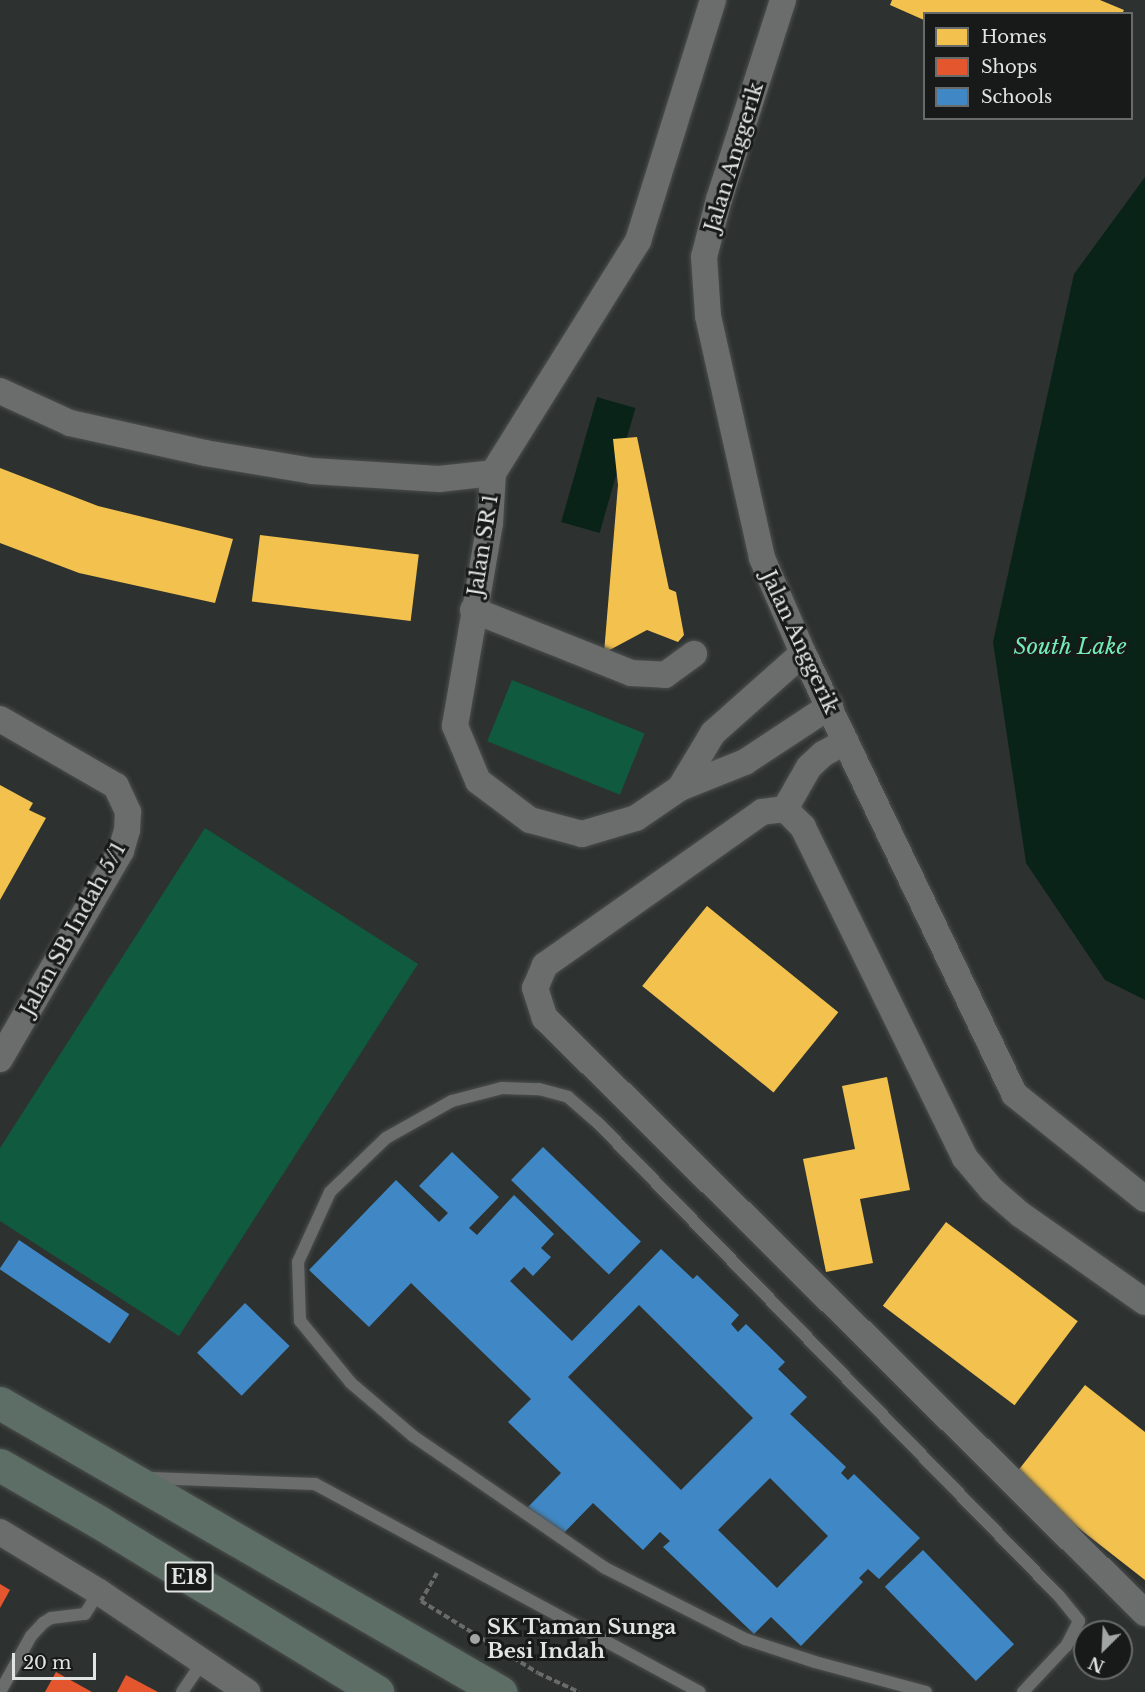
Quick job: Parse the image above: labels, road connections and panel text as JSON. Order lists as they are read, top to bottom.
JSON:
{
  "streets": {
    "highway": ["E18"],
    "street": ["Jalan Anggerik", "Jalan SR 1", "Jalan SB Indah 5/1"]
  },
  "water": ["South Lake"],
  "places": ["SK Taman Sunga Besi Indah"],
  "legend": ["Homes", "Shops", "Schools"],
  "scale_bar": "20 m",
  "north": "bottom left"
}
